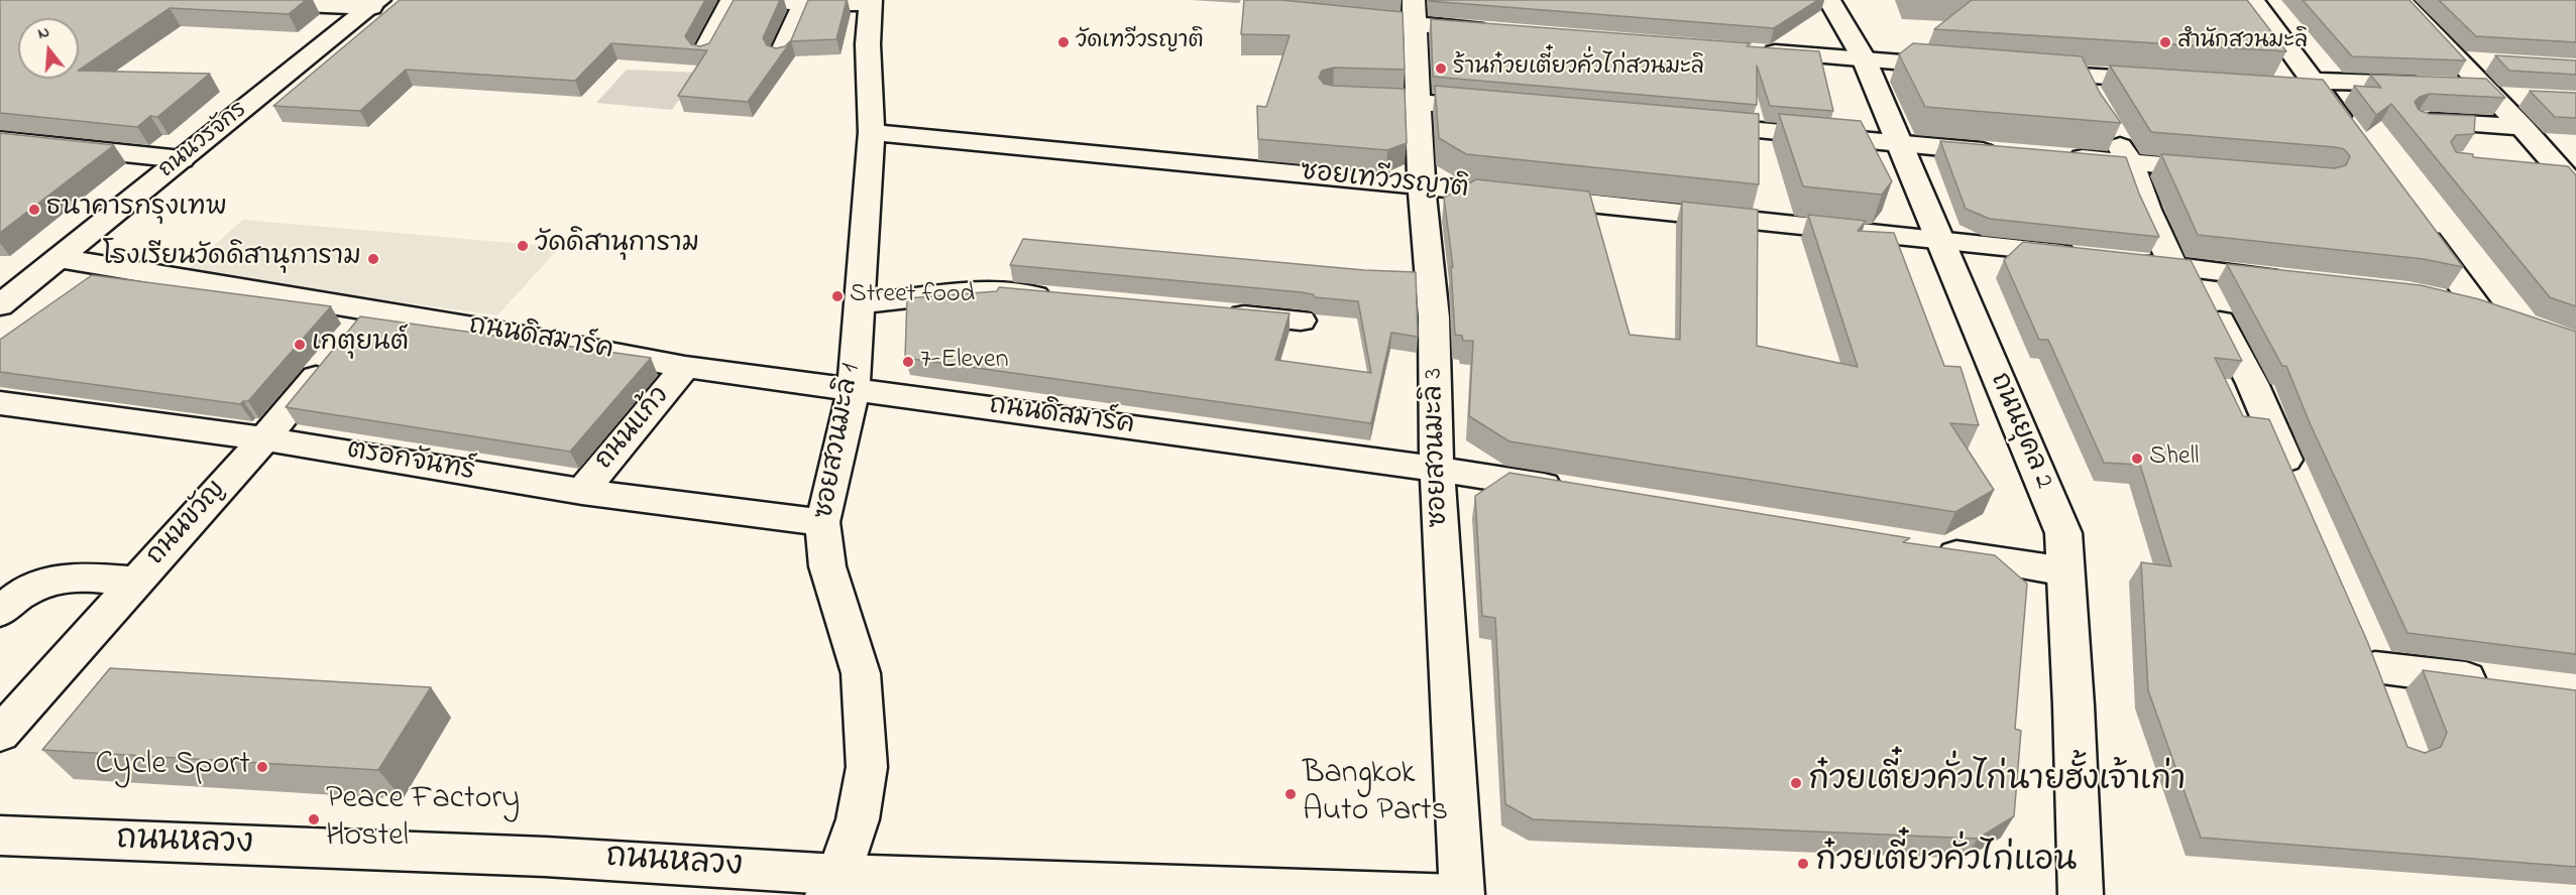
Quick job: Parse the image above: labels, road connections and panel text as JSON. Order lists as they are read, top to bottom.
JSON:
{
  "streets": {
    "street": [
      "ถนนวรจักร",
      "ซอยเทวีวรญาติ",
      "ถนนดิสมาร์ค",
      "ถนนแก้ว",
      "ถนนยุคล 2",
      "ซอยสวนมะลิ 1",
      "ซอยสวนมะลิ 3",
      "ตรอกจันทร์",
      "ถนนขวัญ",
      "ถนนหลวง"
    ]
  },
  "crossings": [
    ["ถนนวรจักร", "ถนนดิสมาร์ค"],
    ["ซอยเทวีวรญาติ", "ถนนยุคล 2"],
    ["ซอยเทวีวรญาติ", "ซอยสวนมะลิ 1"],
    ["ซอยเทวีวรญาติ", "ซอยสวนมะลิ 3"],
    ["ถนนดิสมาร์ค", "ถนนแก้ว"],
    ["ถนนดิสมาร์ค", "ซอยสวนมะลิ 1"],
    ["ถนนดิสมาร์ค", "ซอยสวนมะลิ 3"],
    ["ถนนดิสมาร์ค", "ถนนขวัญ"],
    ["ถนนแก้ว", "ตรอกจันทร์"],
    ["ซอยสวนมะลิ 1", "ตรอกจันทร์"],
    ["ซอยสวนมะลิ 1", "ถนนหลวง"],
    ["ซอยสวนมะลิ 3", "ถนนหลวง"],
    ["ตรอกจันทร์", "ถนนขวัญ"]
  ],
  "places": [
    "วัดเทวีวรญาติ",
    "สำนักสวนมะลิ",
    "ร้านก๋วยเตี๋ยวคั่วไก่สวนมะลิ",
    "ธนาคารกรุงเทพ",
    "วัดดิสานุการาม",
    "โรงเรียนวัดดิสานุการาม",
    "Street food",
    "เกตุยนต์",
    "7-Eleven",
    "Shell",
    "Cycle Sport",
    "ก๋วยเตี๋ยวคั่วไก่นายฮั้งเจ้าเก่า",
    "Bangkok Auto Parts",
    "Peace Factory Hostel",
    "ก๋วยเตี๋ยวคั่วไก่แอน"
  ],
  "north": "top"
}
